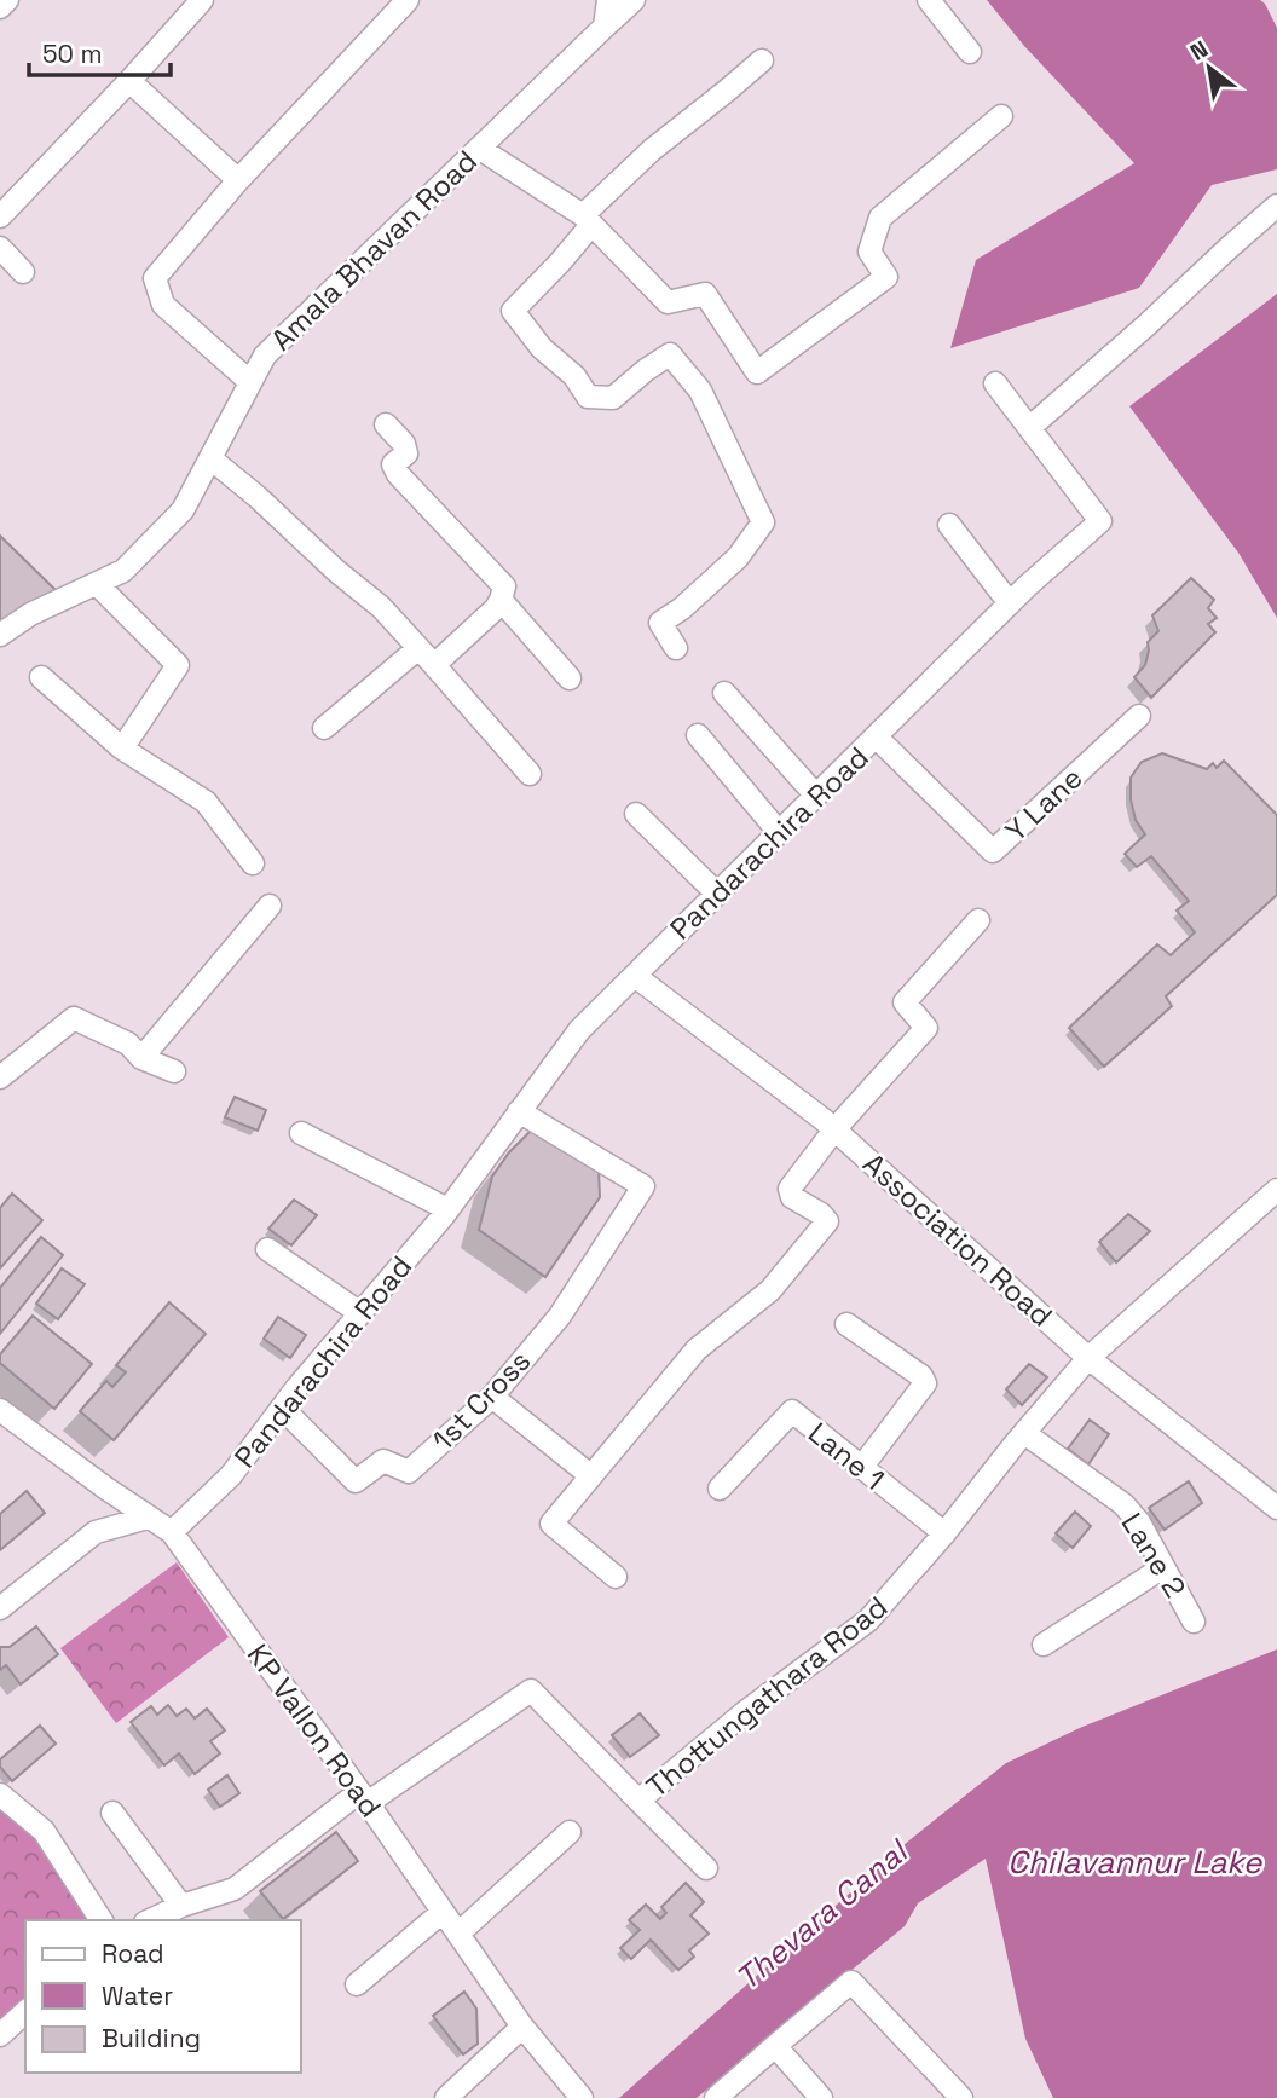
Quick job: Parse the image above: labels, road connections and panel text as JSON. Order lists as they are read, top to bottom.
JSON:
{
  "streets": {
    "street": [
      "Amala Bhavan Road",
      "Y Lane",
      "Pandarachira Road",
      "Association Road",
      "1st Cross",
      "Lane 1",
      "Lane 2",
      "Thottungathara Road",
      "KP Vallon Road"
    ]
  },
  "crossings": [
    ["Y Lane", "Pandarachira Road"],
    ["Pandarachira Road", "Association Road"],
    ["Pandarachira Road", "1st Cross"],
    ["Pandarachira Road", "KP Vallon Road"],
    ["Association Road", "Thottungathara Road"],
    ["Lane 1", "Thottungathara Road"],
    ["Lane 2", "Thottungathara Road"],
    ["Thottungathara Road", "KP Vallon Road"]
  ],
  "water": ["Chilavannur Lake", "Thevara Canal"],
  "legend": ["Road", "Water", "Building"],
  "scale_bar": "50 m",
  "north": "top left"
}
